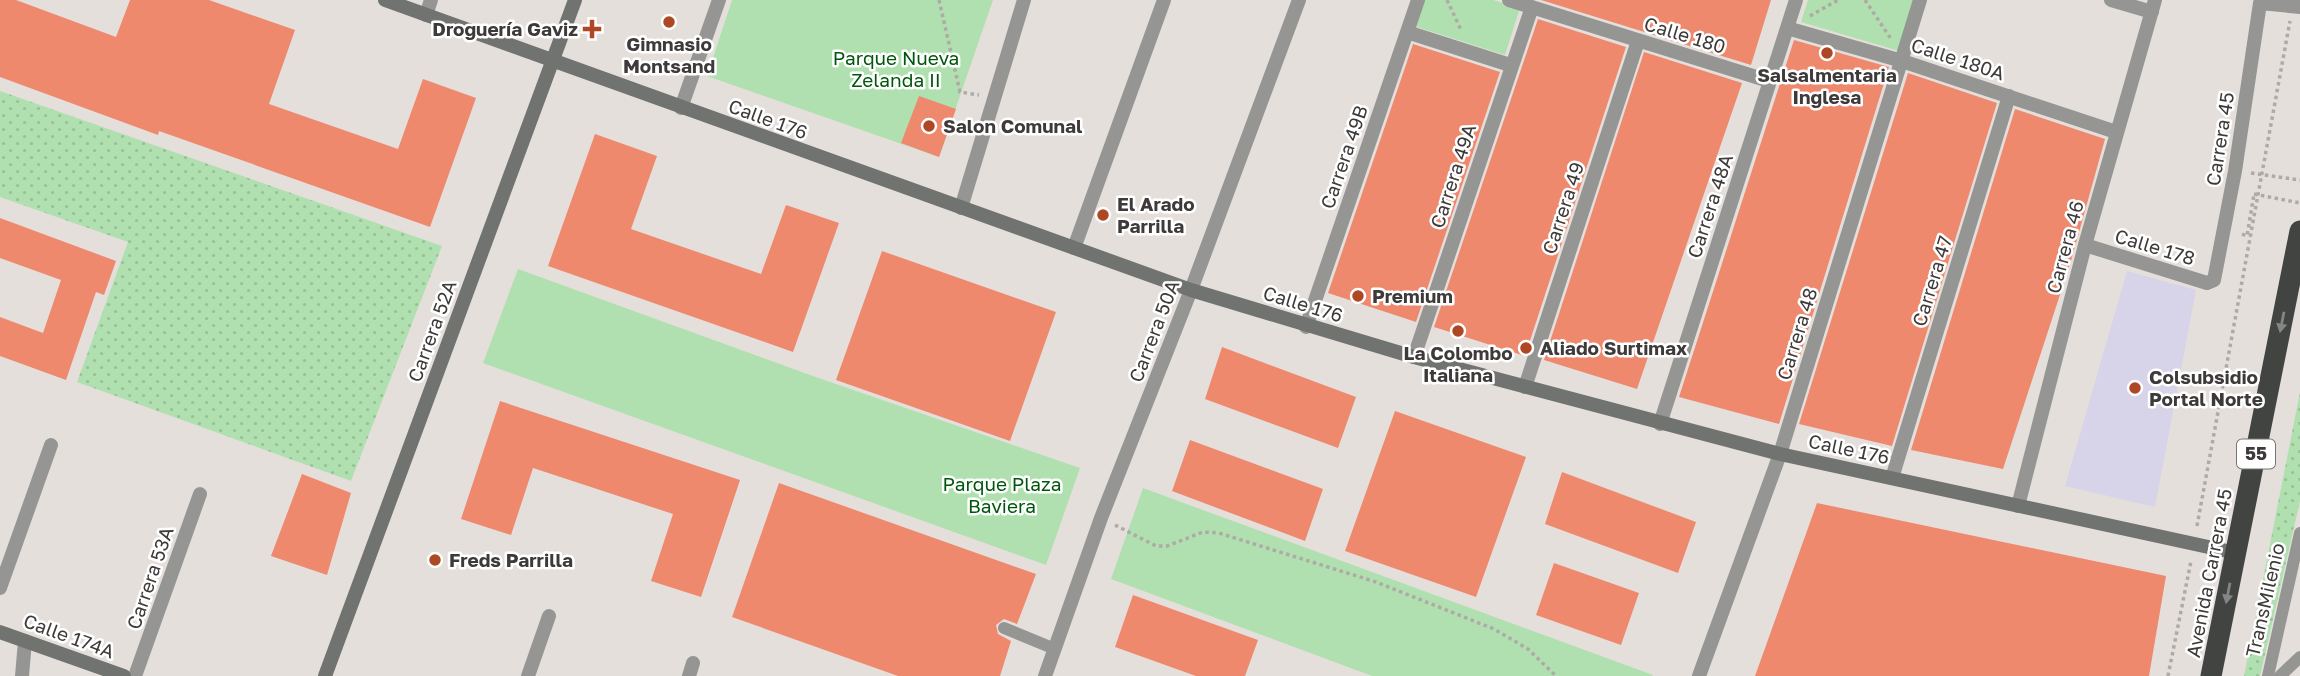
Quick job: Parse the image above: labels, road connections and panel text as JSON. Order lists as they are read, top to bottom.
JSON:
{
  "streets": {
    "highway": ["55", "Avenida Carrera 45"],
    "street": [
      "Calle 180",
      "Calle 180A",
      "Calle 176",
      "Carrera 45",
      "Carrera 49B",
      "Carrera 49A",
      "Carrera 48A",
      "Carrera 49",
      "Carrera 46",
      "Calle 178",
      "Carrera 47",
      "Carrera 52A",
      "Carrera 50A",
      "Carrera 48",
      "Carrera 53A",
      "Calle 174A"
    ],
    "lane": ["TransMilenio"]
  },
  "crossings": [
    ["Calle 180", "Carrera 49A"],
    ["Calle 180", "Carrera 48A"],
    ["Calle 180", "Carrera 49"],
    ["Calle 180A", "Carrera 48A"],
    ["Calle 180A", "Carrera 46"],
    ["Calle 180A", "Carrera 47"],
    ["Calle 180A", "Carrera 48"],
    ["Calle 176", "Carrera 49B"],
    ["Calle 176", "Carrera 49A"],
    ["Calle 176", "Carrera 48A"],
    ["Calle 176", "Carrera 49"],
    ["Calle 176", "Carrera 46"],
    ["Calle 176", "Carrera 47"],
    ["Calle 176", "Carrera 52A"],
    ["Calle 176", "Carrera 50A"],
    ["Calle 176", "Carrera 48"],
    ["Calle 176", "Avenida Carrera 45"],
    ["Carrera 45", "Calle 178"],
    ["Carrera 46", "Calle 178"]
  ],
  "one_way": ["Avenida Carrera 45"],
  "parks": ["Parque Nueva Zelanda II", "Parque Plaza Baviera"],
  "places": {
    "other": [
      "Gimnasio Montsand",
      "Salsalmentaria Inglesa",
      "Salon Comunal",
      "El Arado Parrilla",
      "Premium",
      "La Colombo Italiana",
      "Aliado Surtimax",
      "Colsubsidio Portal Norte",
      "Freds Parrilla"
    ],
    "health": ["Droguería Gaviz"]
  }
}
